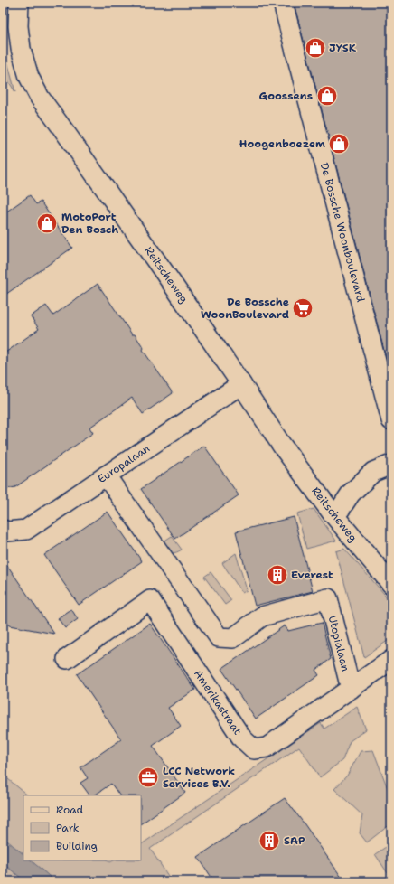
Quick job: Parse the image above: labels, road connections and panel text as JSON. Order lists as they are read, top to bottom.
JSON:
{
  "streets": {
    "street": [
      "De Bossche Woonboulevard",
      "Reitscheweg",
      "Europalaan",
      "Utopialaan",
      "Amerikastraat"
    ]
  },
  "crossings": [
    ["Reitscheweg", "Europalaan"],
    ["Europalaan", "Utopialaan"],
    ["Utopialaan", "Amerikastraat"]
  ],
  "places": {
    "shop": [
      "JYSK",
      "Goossens",
      "Hoogenboezem",
      "MotoPort Den Bosch"
    ],
    "supermarket": ["De Bossche WoonBoulevard"],
    "building": ["Everest", "SAP"],
    "office": ["LCC Network Services B.V."]
  },
  "legend": ["Road", "Park", "Building"]
}
